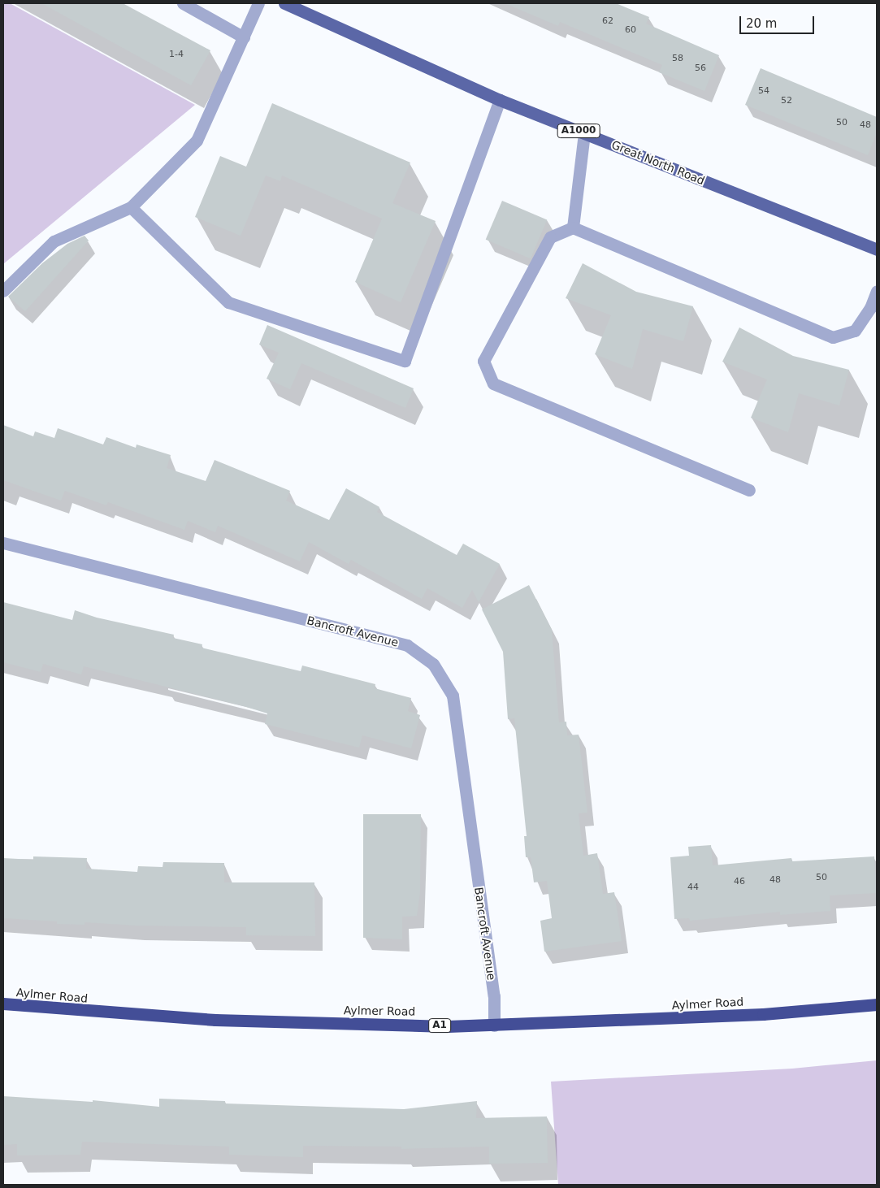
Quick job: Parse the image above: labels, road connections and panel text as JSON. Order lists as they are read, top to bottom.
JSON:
{
  "streets": {
    "highway": ["Aylmer Road", "A1"],
    "main road": ["A1000", "Great North Road"],
    "street": ["Bancroft Avenue"]
  },
  "crossings": [
    ["Bancroft Avenue", "Aylmer Road"]
  ],
  "house_numbers": [
    "62",
    "60",
    "1-4",
    "58",
    "56",
    "54",
    "52",
    "50",
    "48",
    "50",
    "48",
    "46",
    "44"
  ],
  "scale_bar": "20 m"
}
